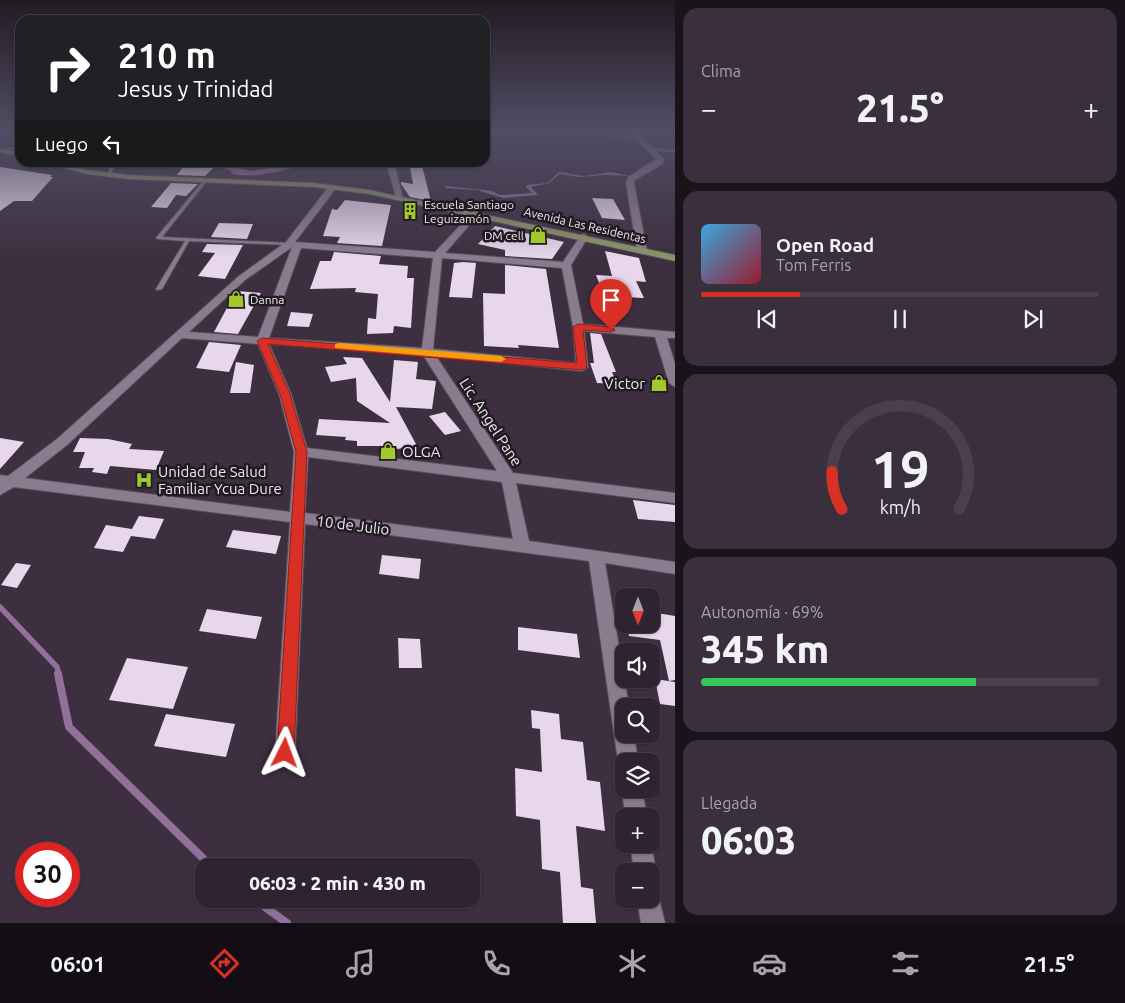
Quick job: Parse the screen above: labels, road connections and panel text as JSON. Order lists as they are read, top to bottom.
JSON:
{
  "streets": {
    "main road": ["Avenida Las Residentas"],
    "street": ["Lic. Angel Pane", "10 de Julio"]
  },
  "crossings": [
    ["Lic. Angel Pane", "10 de Julio"]
  ],
  "places": {
    "building": ["Escuela Santiago Leguizamón"],
    "shop": [
      "DM cell",
      "Danna",
      "Victor",
      "OLGA"
    ],
    "hospital": ["Unidad de Salud Familiar Ycua Dure"]
  },
  "north": "bottom",
  "page": {
    "tile": [
      "Clima",
      ["Autonomía · 69%", "345 km"],
      ["Llegada", "06:03"]
    ],
    "turn": ["210 m", "Jesus y Trinidad"],
    "heat": ["−", "21.5°", "+"],
    "then": "Luego",
    "song": ["Open Road", "Tom Ferris"],
    "map_buttons": ["+", "−"],
    "limit": "30",
    "trip": "06:03 · 2 min · 430 m",
    "tabs": ["06:01", "21.5°"],
    "gauge": ["19", "km/h"]
  }
}
